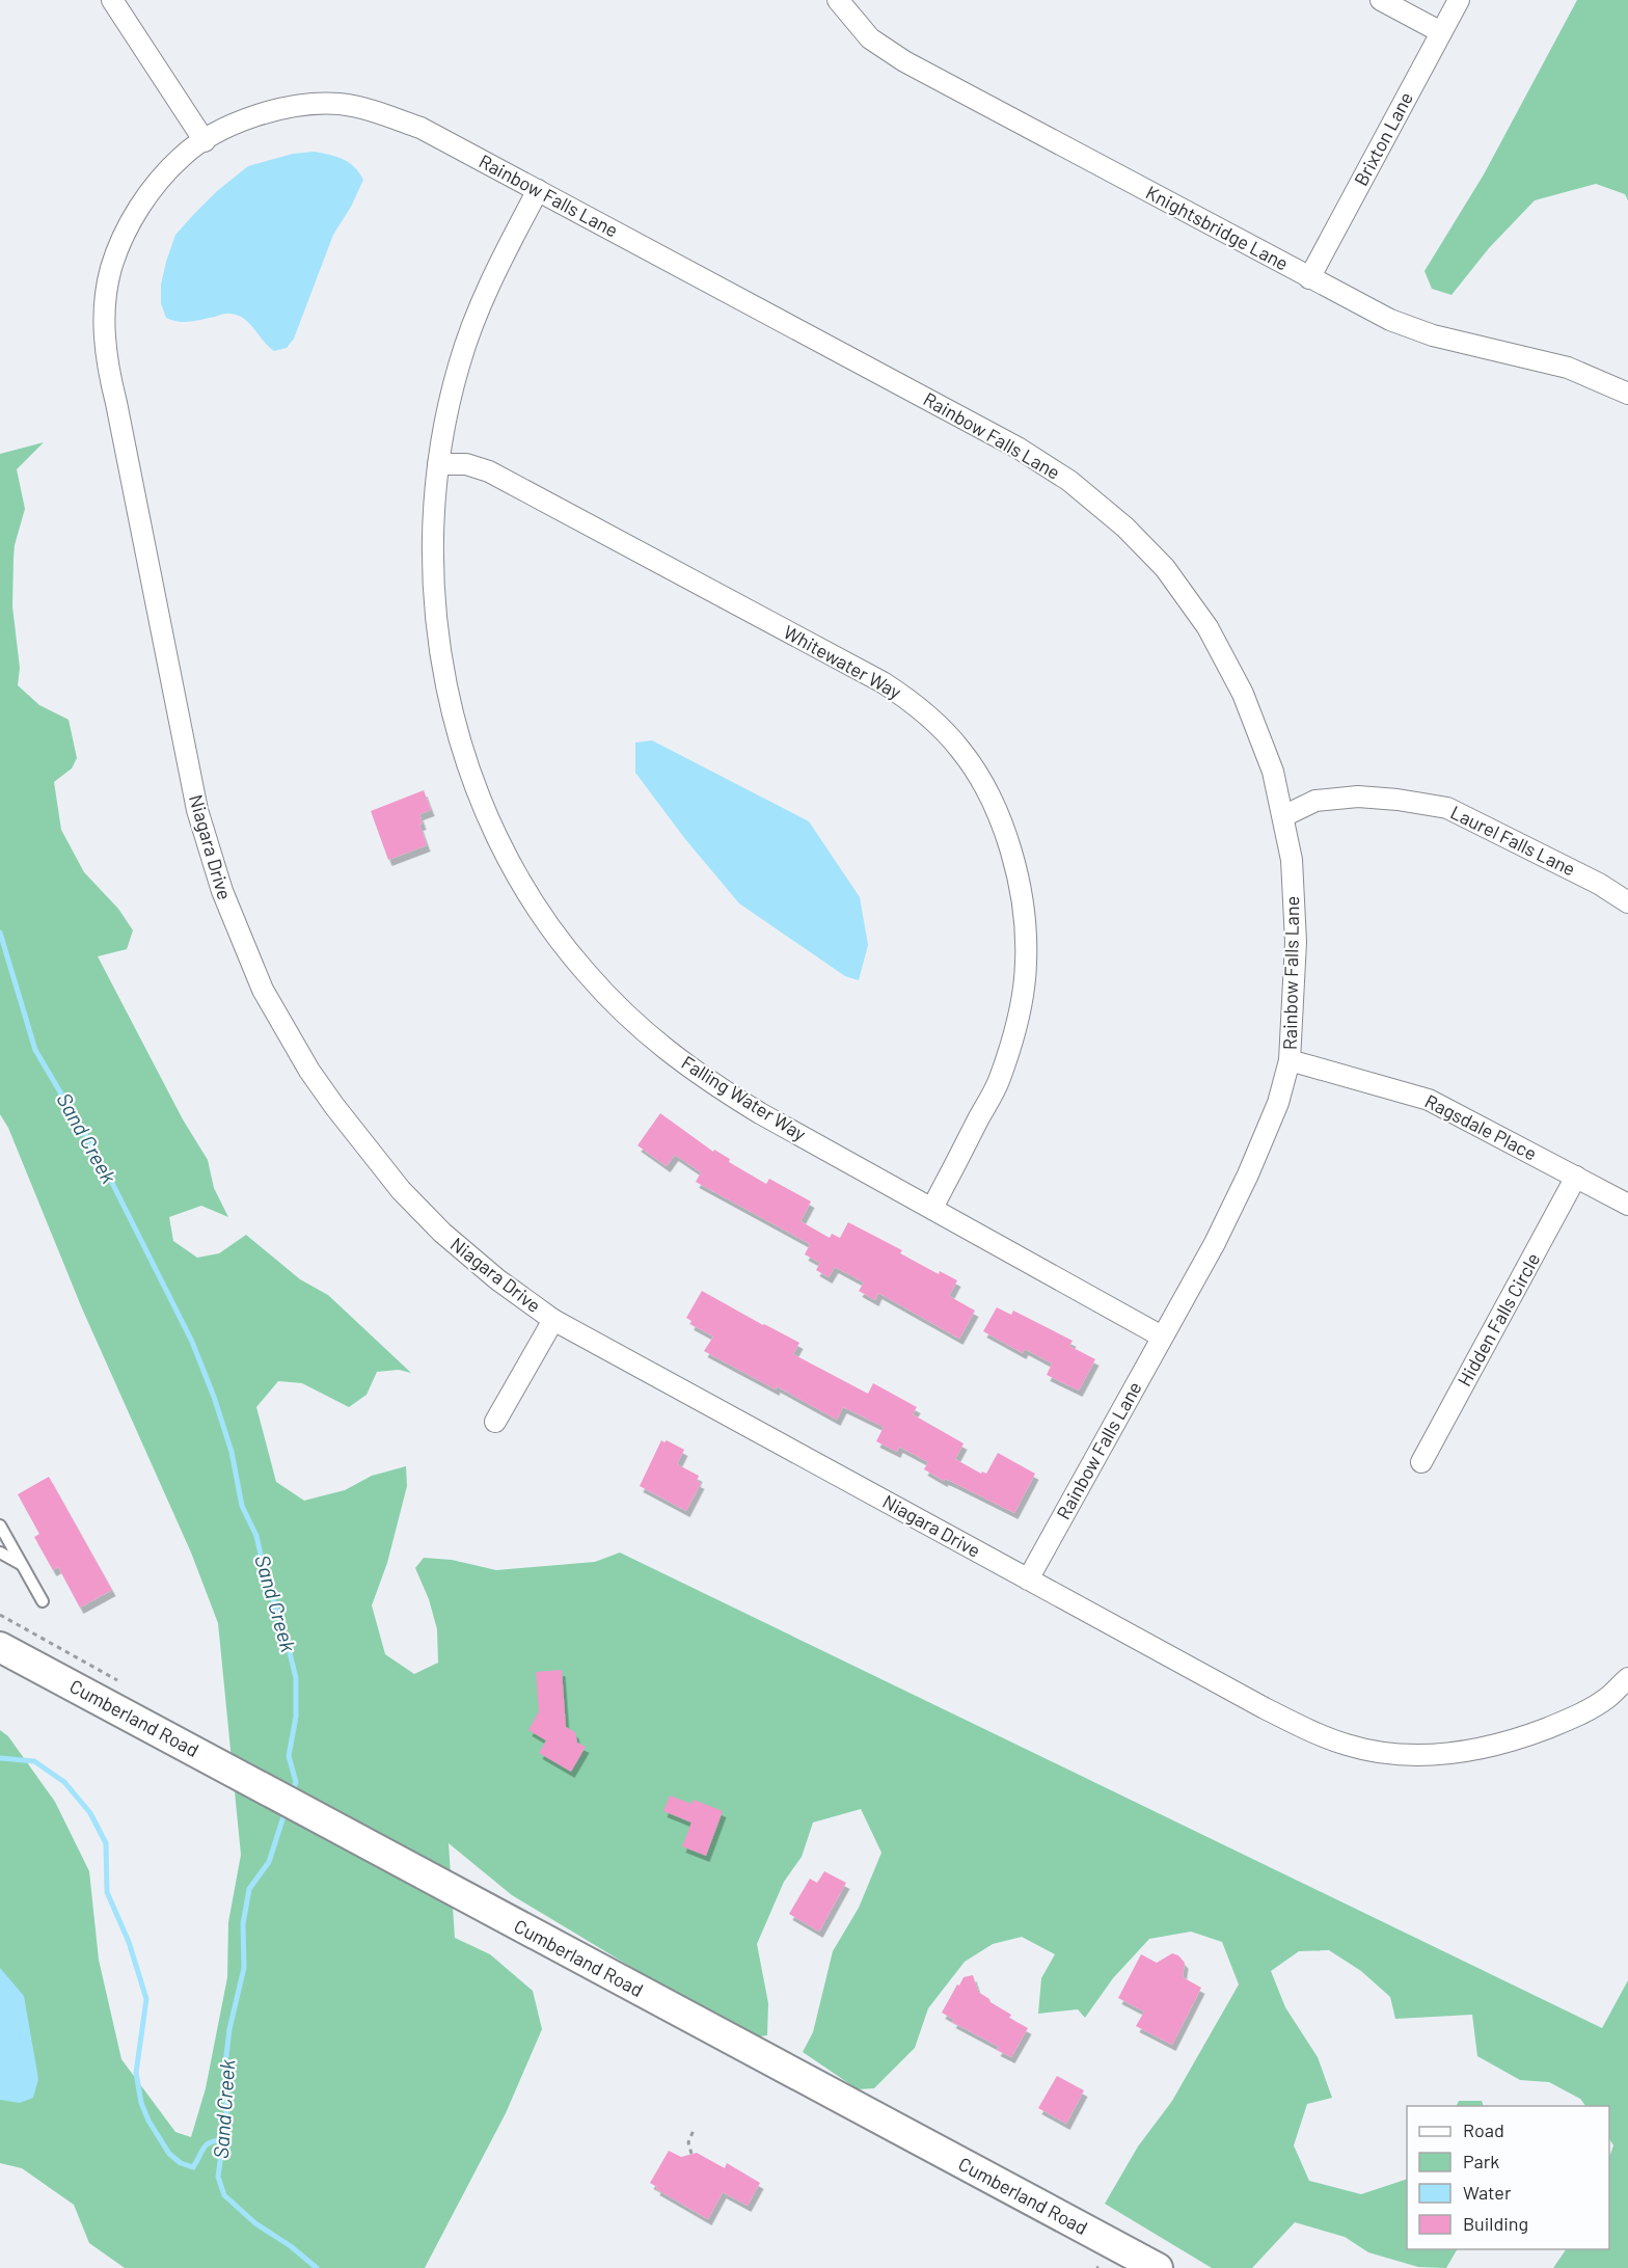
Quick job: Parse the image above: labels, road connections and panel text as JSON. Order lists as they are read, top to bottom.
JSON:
{
  "streets": {
    "main road": ["Cumberland Road"],
    "street": [
      "Brixton Lane",
      "Rainbow Falls Lane",
      "Knightsbridge Lane",
      "Whitewater Way",
      "Laurel Falls Lane",
      "Niagara Drive",
      "Falling Water Way",
      "Ragsdale Place",
      "Hidden Falls Circle"
    ]
  },
  "crossings": [
    ["Brixton Lane", "Knightsbridge Lane"],
    ["Rainbow Falls Lane", "Laurel Falls Lane"],
    ["Rainbow Falls Lane", "Niagara Drive"],
    ["Rainbow Falls Lane", "Falling Water Way"],
    ["Rainbow Falls Lane", "Ragsdale Place"],
    ["Whitewater Way", "Falling Water Way"],
    ["Ragsdale Place", "Hidden Falls Circle"]
  ],
  "water": ["Sand Creek"],
  "legend": [
    "Road",
    "Park",
    "Water",
    "Building"
  ]
}
